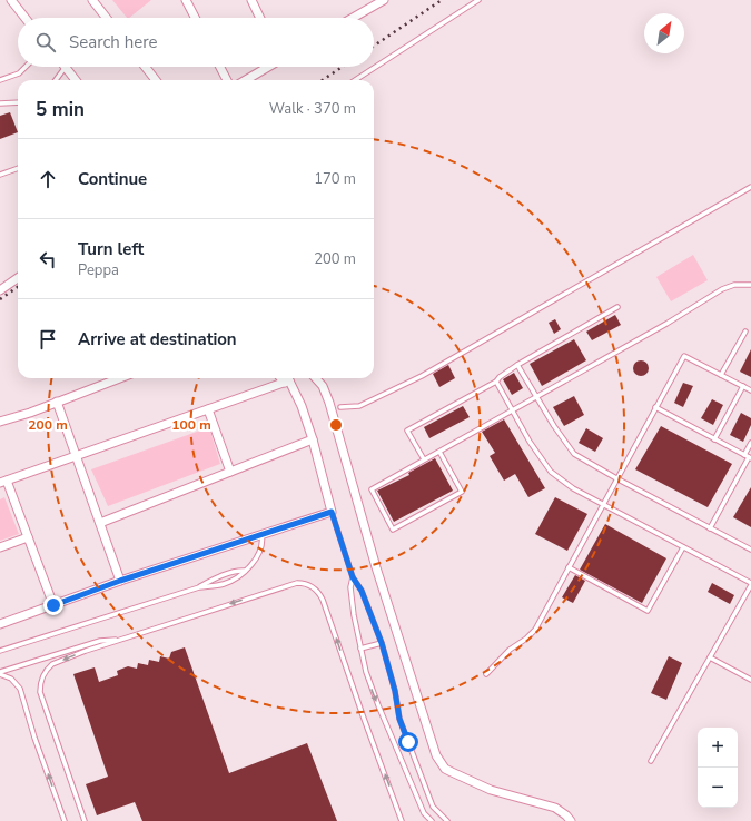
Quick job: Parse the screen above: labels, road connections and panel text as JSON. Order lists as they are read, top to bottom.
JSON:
{
  "north": "top right",
  "page": {
    "search": "Search here",
    "heading": ["5 min", "Walk · 370 m"],
    "list": [
      ["Continue", "170 m"],
      ["Turn left", "Peppa", "200 m"],
      "Arrive at destination"
    ],
    "map_buttons": ["+", "−"]
  },
  "rings": ["100 m", "200 m"]
}
